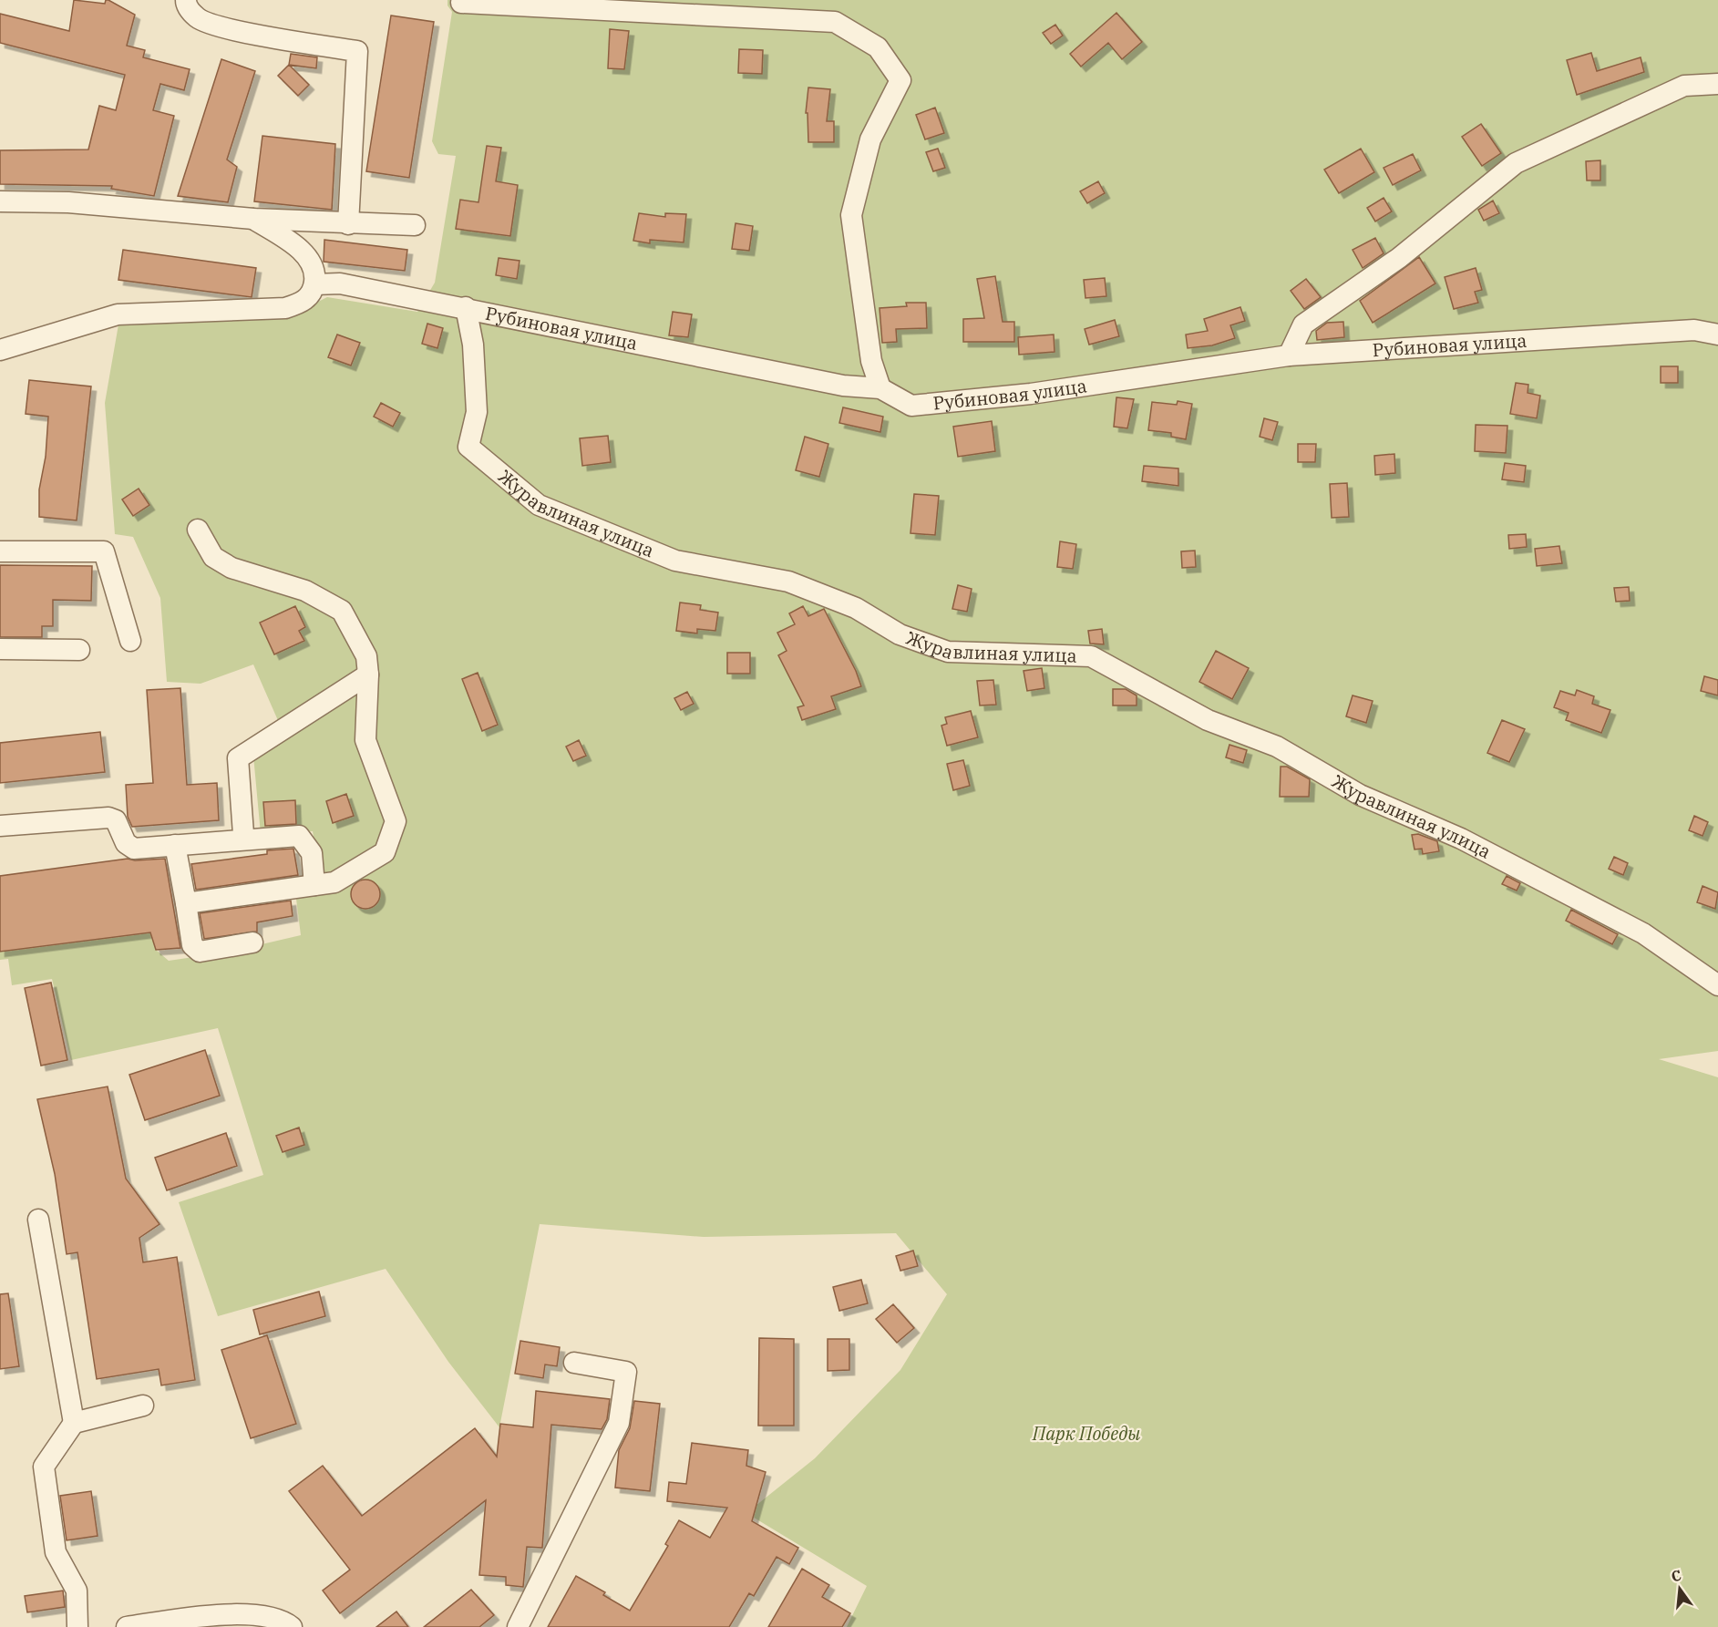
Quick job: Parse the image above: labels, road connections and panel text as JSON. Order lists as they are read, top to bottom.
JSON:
{
  "streets": {
    "street": ["Рубиновая улица", "Журавлиная улица"]
  },
  "crossings": [
    ["Рубиновая улица", "Журавлиная улица"]
  ],
  "parks": ["Парк Победы"],
  "north": "top"
}
